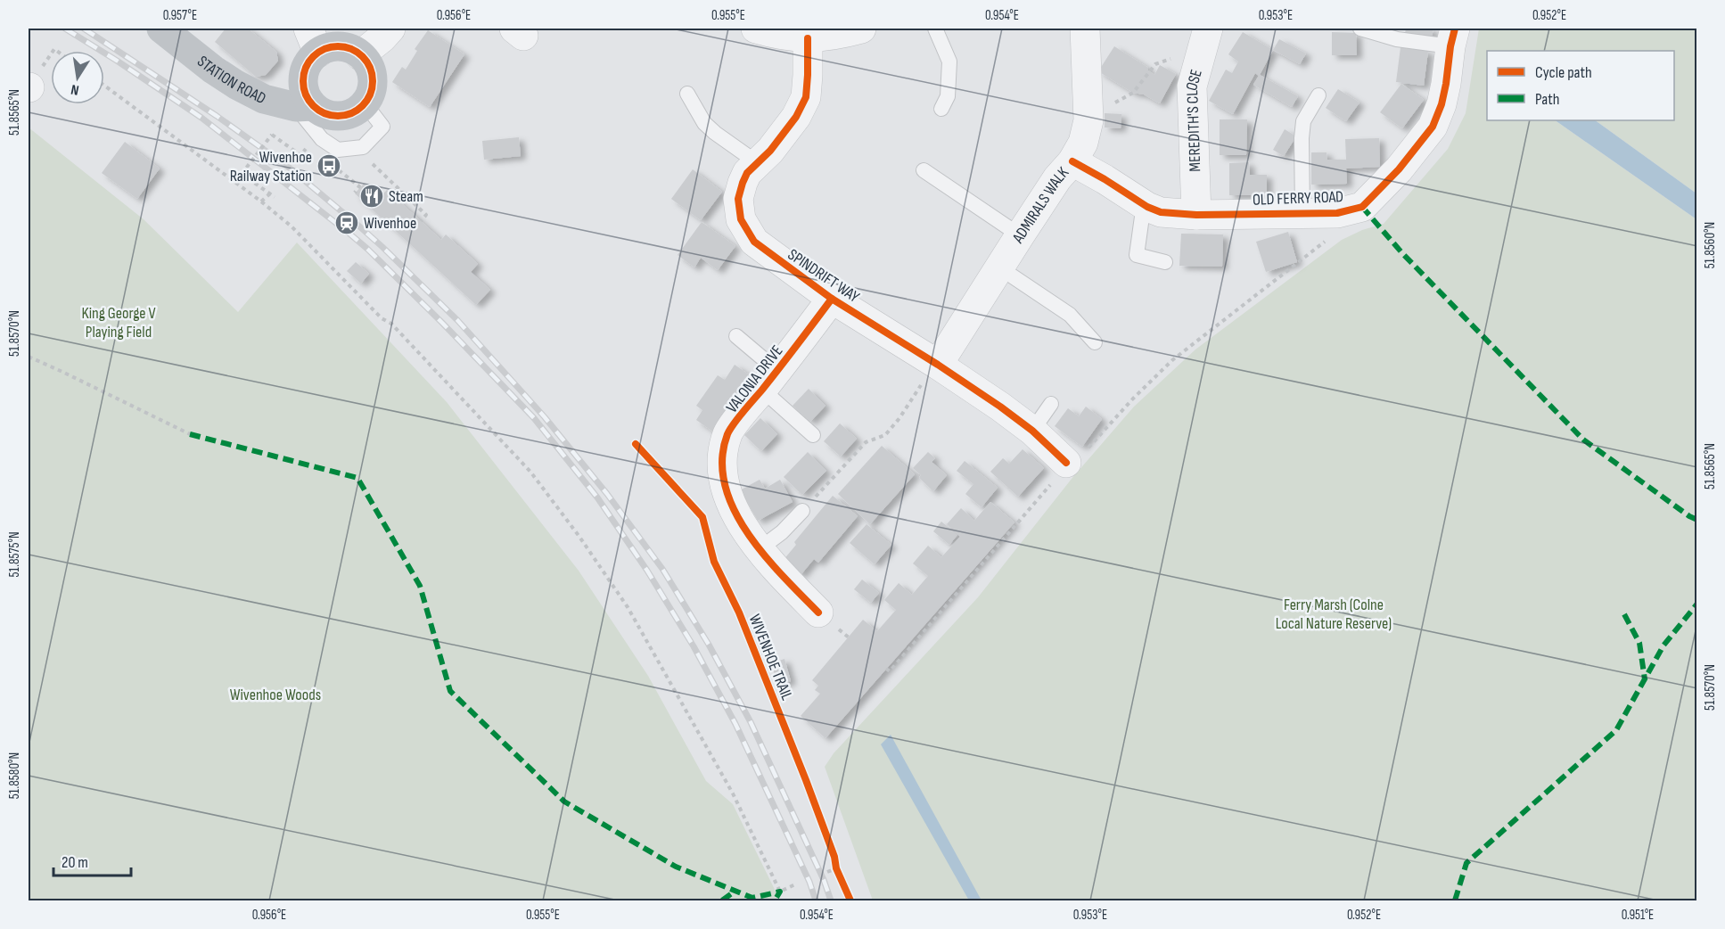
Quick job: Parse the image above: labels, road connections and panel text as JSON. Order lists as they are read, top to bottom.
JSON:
{
  "streets": {
    "main road": ["STATION ROAD"],
    "street": [
      "MEREDITH'S CLOSE",
      "OLD FERRY ROAD",
      "ADMIRALS WALK",
      "SPINDRIFT WAY",
      "VALONIA DRIVE"
    ],
    "cycle path": ["WIVENHOE TRAIL"]
  },
  "crossings": [
    ["MEREDITH'S CLOSE", "OLD FERRY ROAD"],
    ["OLD FERRY ROAD", "ADMIRALS WALK"],
    ["ADMIRALS WALK", "SPINDRIFT WAY"],
    ["SPINDRIFT WAY", "VALONIA DRIVE"]
  ],
  "parks": ["King George V Playing Field", "Ferry Marsh (Colne Local Nature Reserve)", "Wivenhoe Woods"],
  "places": {
    "bus stop": ["Wivenhoe Railway Station"],
    "restaurant": ["Steam"],
    "station": ["Wivenhoe"]
  },
  "legend": ["Cycle path", "Path"],
  "scale_bar": "20 m",
  "north": "bottom",
  "coordinates": [
    "0.957°E",
    "0.956°E",
    "0.955°E",
    "0.954°E",
    "0.953°E",
    "0.952°E",
    "51.8565°N",
    "51.8560°N",
    "51.8570°N",
    "51.8575°N",
    "51.8580°N",
    "0.951°E"
  ]
}
